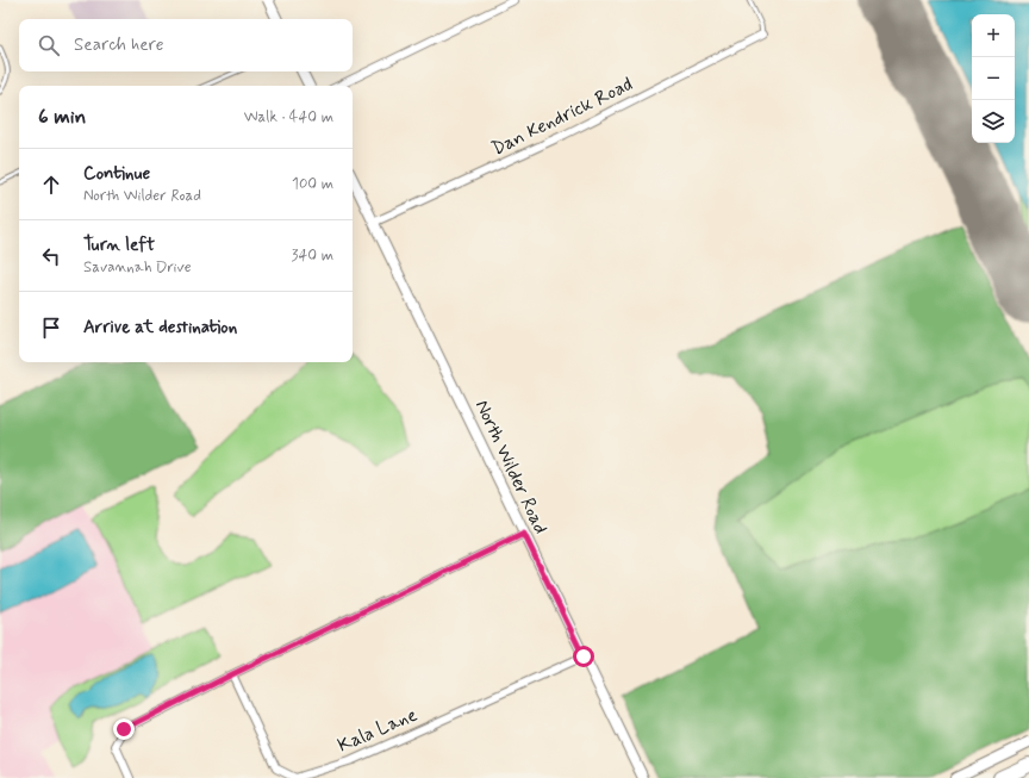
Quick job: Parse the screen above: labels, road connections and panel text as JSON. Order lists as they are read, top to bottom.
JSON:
{
  "streets": {
    "street": ["Dan Kendrick Road", "North Wilder Road", "Kala Lane"]
  },
  "crossings": [
    ["Dan Kendrick Road", "North Wilder Road"],
    ["North Wilder Road", "Kala Lane"]
  ],
  "page": {
    "map_buttons": ["+", "−"],
    "search": "Search here",
    "heading": ["6 min", "Walk · 440 m"],
    "list": [
      ["Continue", "North Wilder Road", "100 m"],
      ["Turn left", "Savannah Drive", "340 m"],
      "Arrive at destination"
    ]
  }
}
